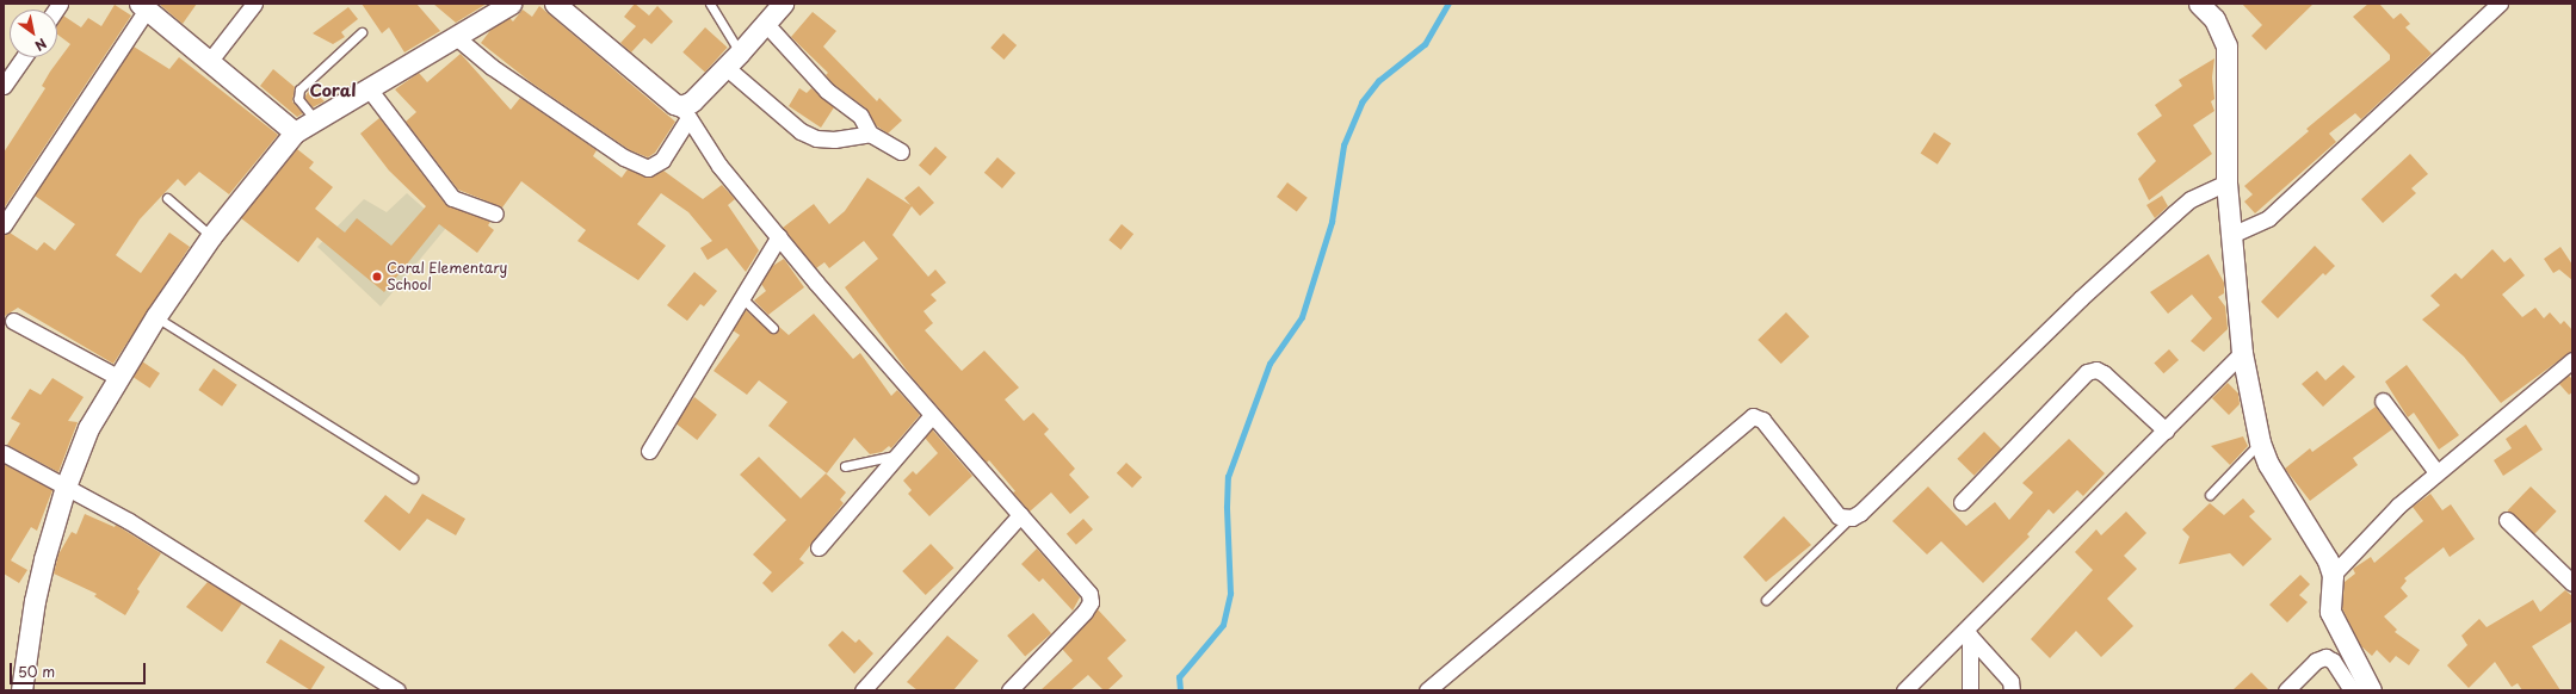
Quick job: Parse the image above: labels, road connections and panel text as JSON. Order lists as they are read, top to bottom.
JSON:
{
  "districts": ["Coral"],
  "places": ["Coral Elementary School"],
  "scale_bar": "50 m",
  "north": "bottom right"
}
